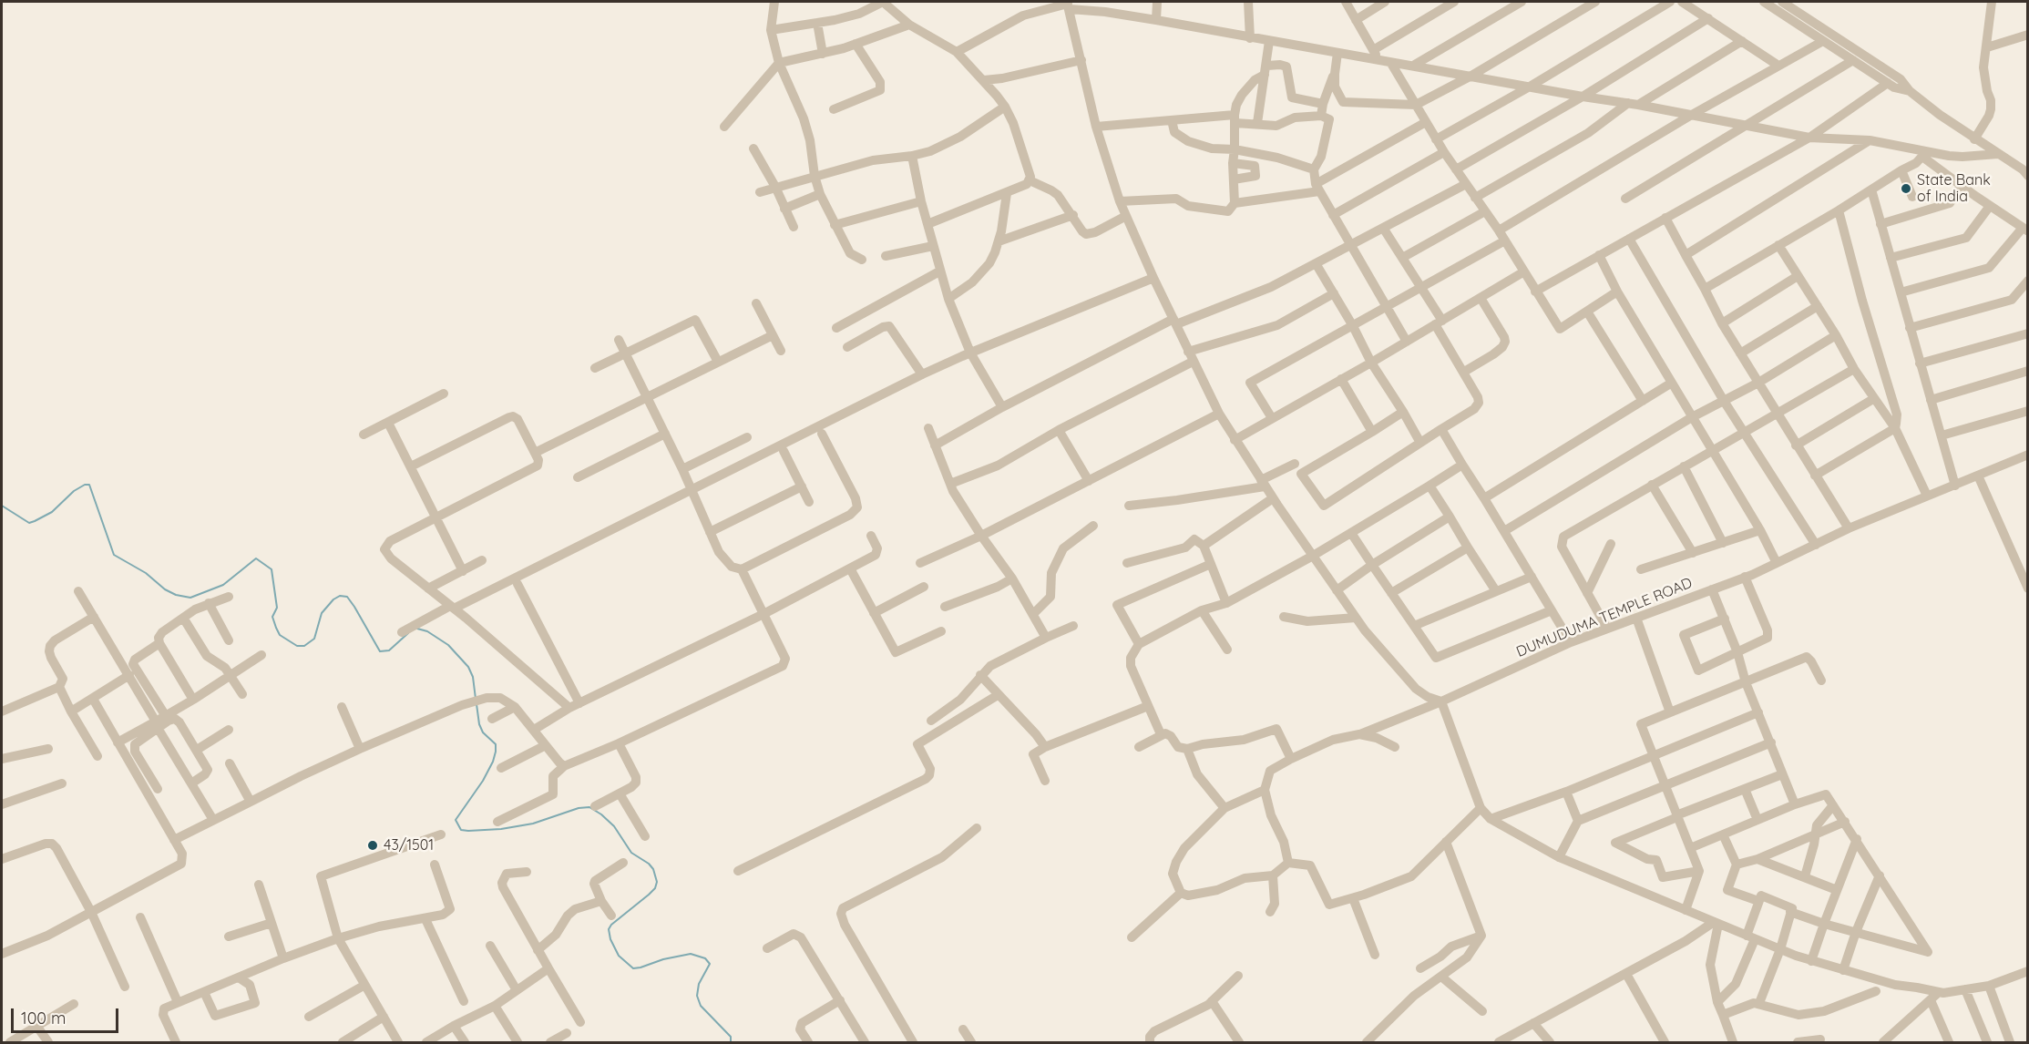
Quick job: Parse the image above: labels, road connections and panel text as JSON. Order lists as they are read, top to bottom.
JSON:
{
  "streets": {
    "street": ["DUMUDUMA TEMPLE ROAD"]
  },
  "places": ["State Bank of India", "43/1501"],
  "scale_bar": "100 m"
}
